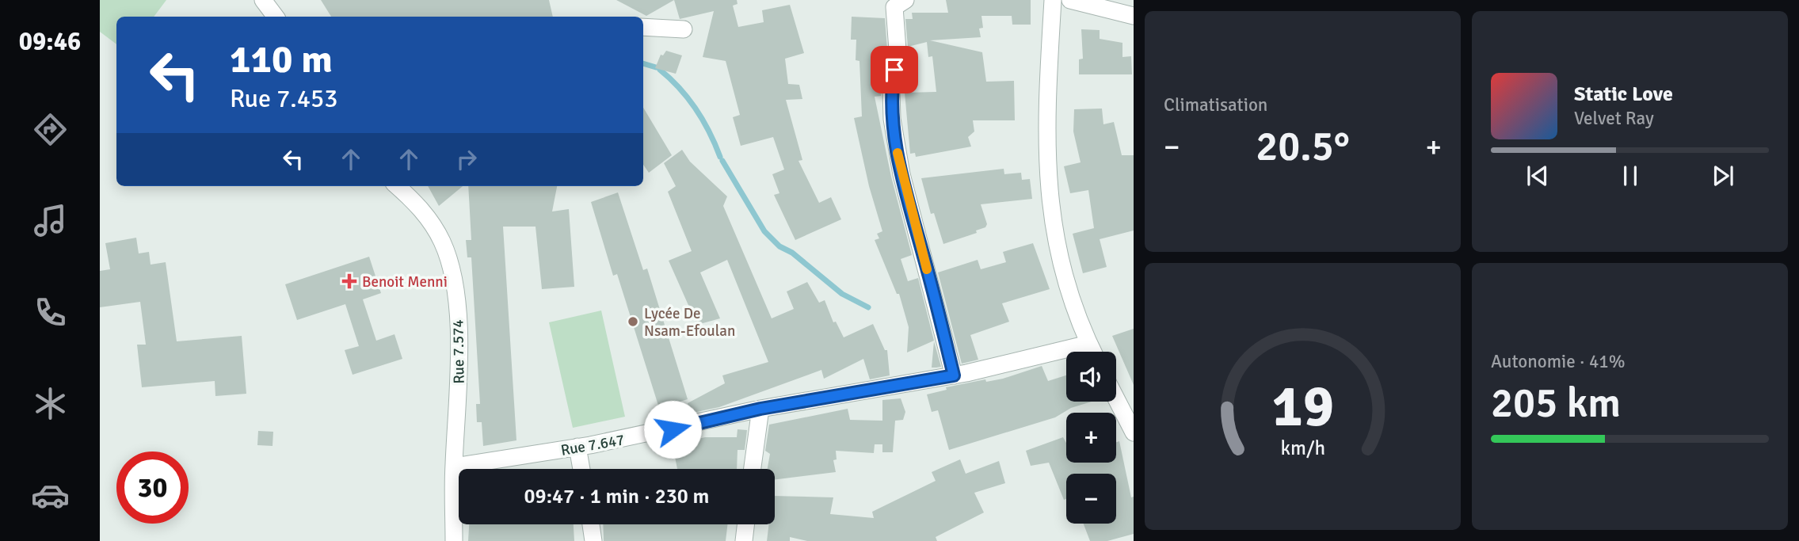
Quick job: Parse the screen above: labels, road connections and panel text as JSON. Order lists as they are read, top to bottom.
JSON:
{
  "streets": {
    "street": ["Rue 7.574", "Rue 7.647"]
  },
  "crossings": [
    ["Rue 7.574", "Rue 7.647"]
  ],
  "places": {
    "health": ["Benoit Menni"],
    "other": ["Lycée De Nsam-Efoulan"]
  },
  "page": {
    "tabs": "09:46",
    "tile": [
      "Climatisation",
      ["Autonomie · 41%", "205 km"]
    ],
    "turn": ["110 m", "Rue 7.453"],
    "song": ["Static Love", "Velvet Ray"],
    "heat": ["−", "20.5°", "+"],
    "map_buttons": ["+", "−"],
    "limit": "30",
    "trip": "09:47 · 1 min · 230 m",
    "gauge": ["19", "km/h"]
  }
}
